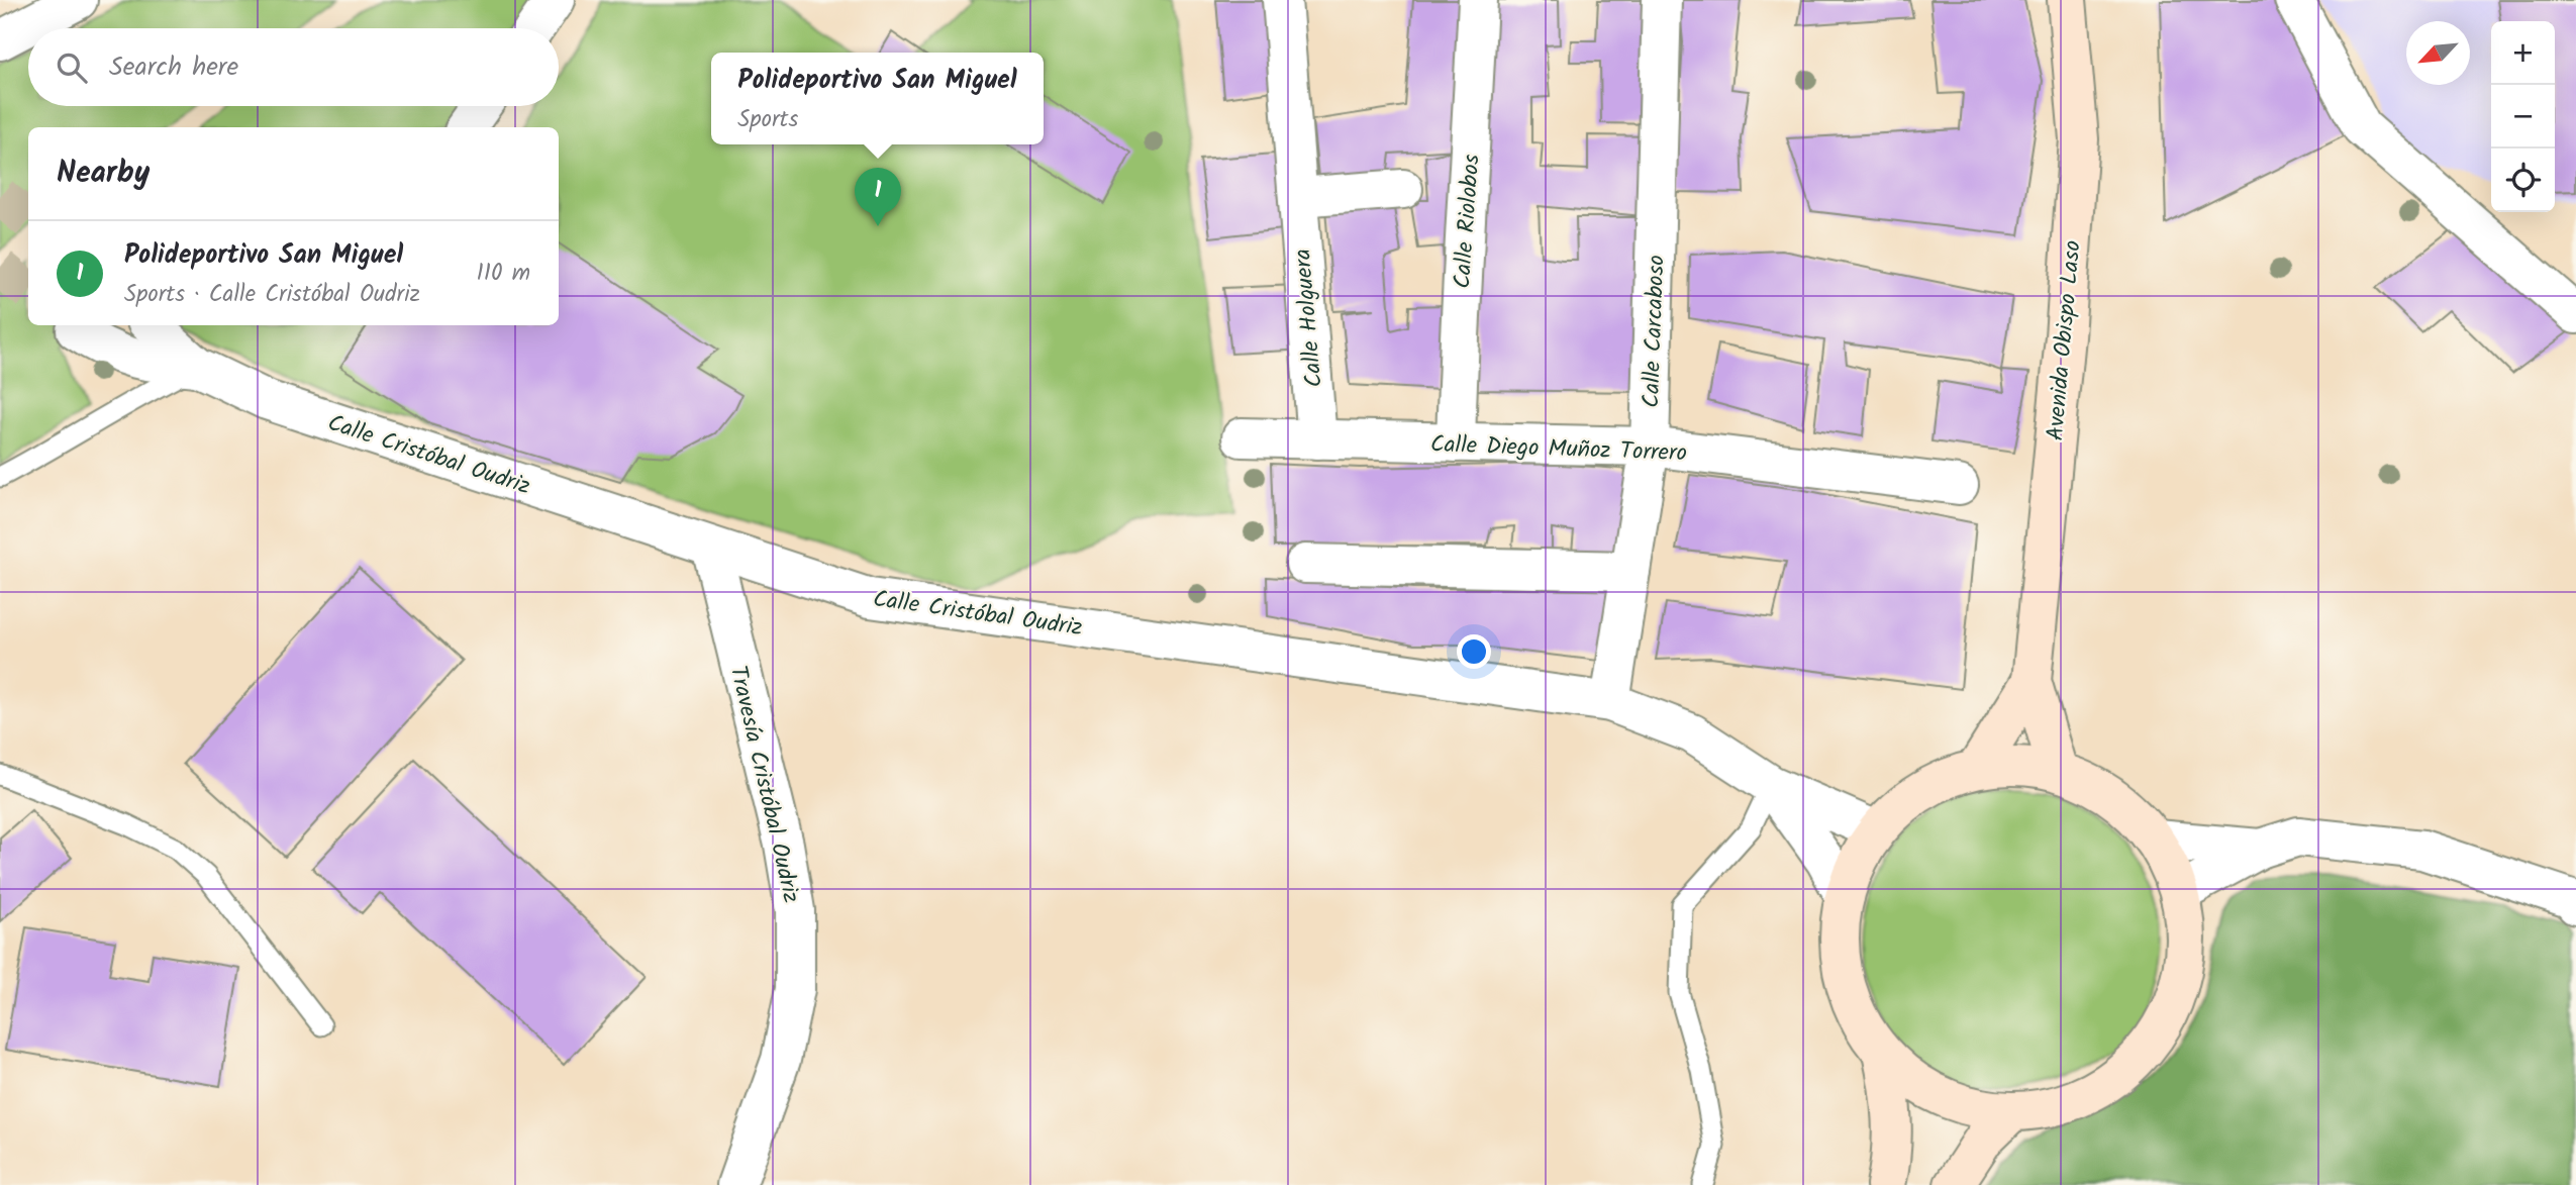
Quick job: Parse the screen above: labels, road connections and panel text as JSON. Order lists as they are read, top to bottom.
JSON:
{
  "streets": {
    "main road": ["Avenida Obispo Laso"],
    "street": [
      "Calle Riolobos",
      "Calle Holguera",
      "Calle Carcaboso",
      "Calle Diego Muñoz Torrero",
      "Calle Cristóbal Oudriz",
      "Travesía Cristóbal Oudriz"
    ]
  },
  "crossings": [
    ["Calle Riolobos", "Calle Diego Muñoz Torrero"],
    ["Calle Holguera", "Calle Diego Muñoz Torrero"],
    ["Calle Carcaboso", "Calle Diego Muñoz Torrero"],
    ["Calle Carcaboso", "Calle Cristóbal Oudriz"],
    ["Calle Cristóbal Oudriz", "Travesía Cristóbal Oudriz"]
  ],
  "north": "bottom left",
  "page": {
    "map_buttons": ["+", "−"],
    "search": "Search here",
    "popup": ["Polideportivo San Miguel", "Sports"],
    "heading": "Nearby",
    "pins": "1",
    "list": [
      {
        "mark": "1",
        "name": "Polideportivo San Miguel",
        "note": "Sports · Calle Cristóbal Oudriz",
        "value": "110 m"
      }
    ]
  }
}
